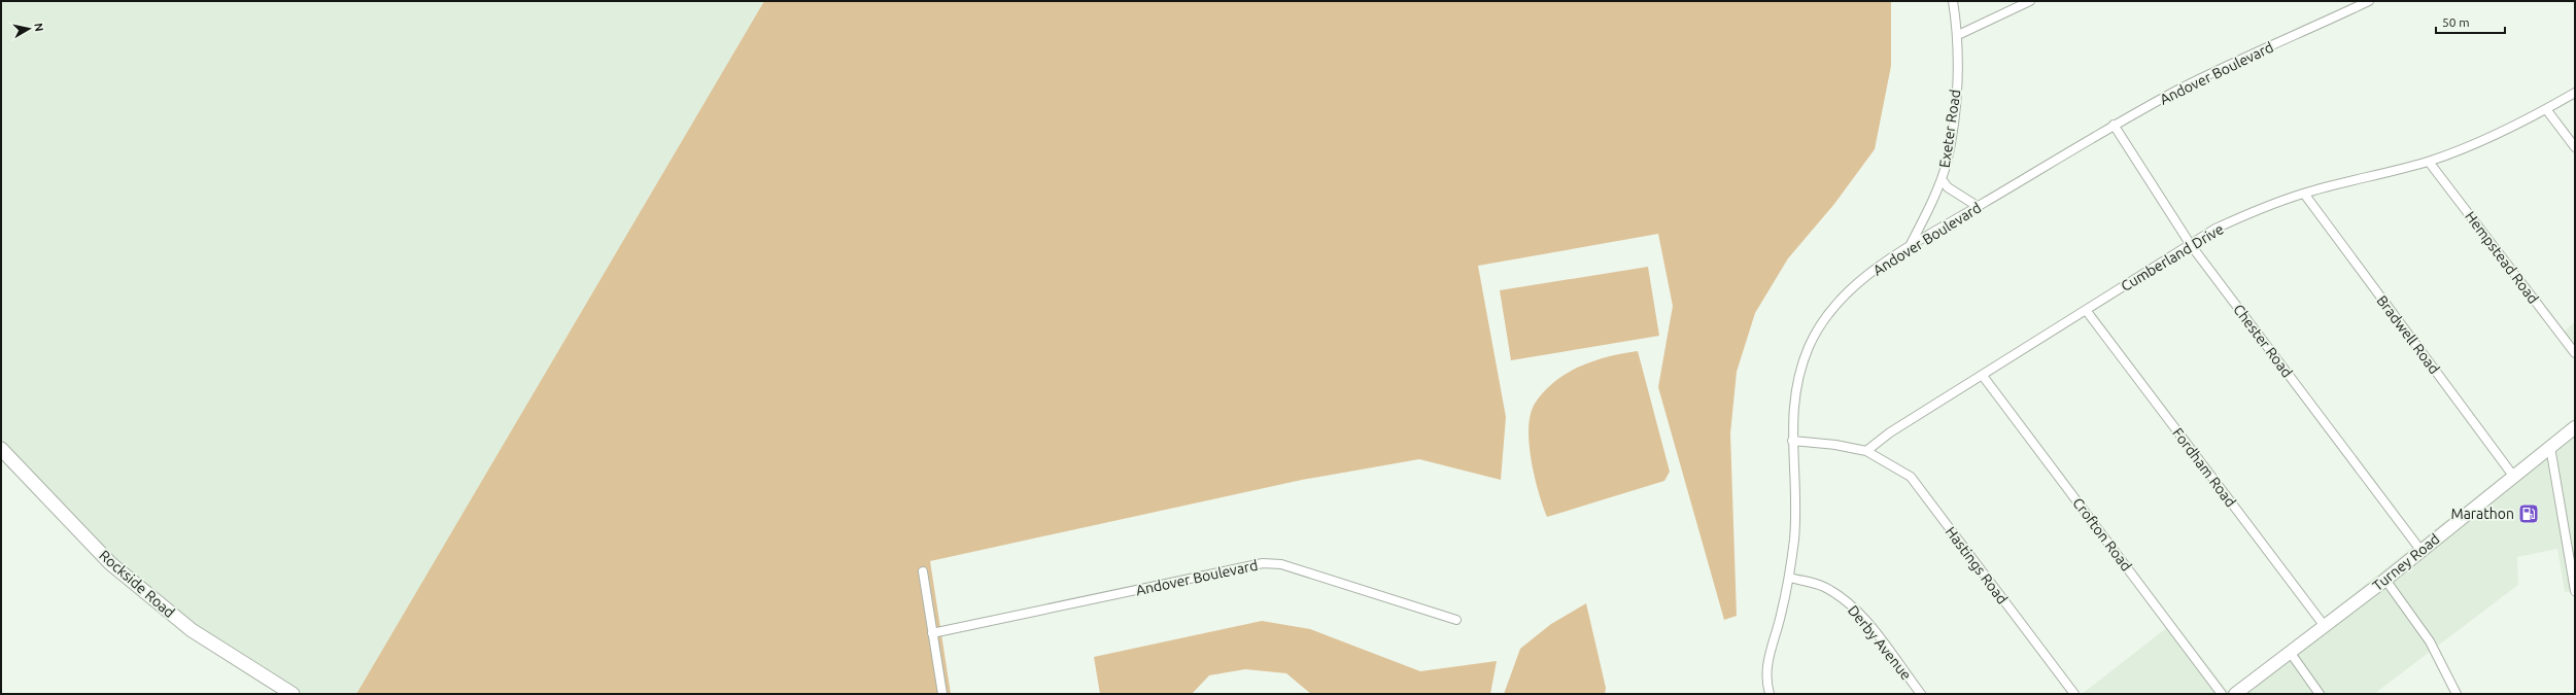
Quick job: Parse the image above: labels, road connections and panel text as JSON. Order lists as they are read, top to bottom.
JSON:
{
  "streets": {
    "main road": ["Turney Road", "Rockside Road"],
    "street": [
      "Andover Boulevard",
      "Exeter Road",
      "Cumberland Drive",
      "Hempstead Road",
      "Bradwell Road",
      "Chester Road",
      "Fordham Road",
      "Crofton Road",
      "Hastings Road",
      "Derby Avenue"
    ]
  },
  "crossings": [
    ["Andover Boulevard", "Exeter Road"],
    ["Andover Boulevard", "Chester Road"],
    ["Andover Boulevard", "Derby Avenue"],
    ["Cumberland Drive", "Hempstead Road"],
    ["Cumberland Drive", "Bradwell Road"],
    ["Cumberland Drive", "Chester Road"],
    ["Cumberland Drive", "Fordham Road"],
    ["Cumberland Drive", "Crofton Road"],
    ["Cumberland Drive", "Hastings Road"],
    ["Bradwell Road", "Turney Road"],
    ["Chester Road", "Turney Road"],
    ["Fordham Road", "Turney Road"]
  ],
  "places": {
    "fuel station": ["Marathon"]
  },
  "scale_bar": "50 m",
  "north": "right"
}
